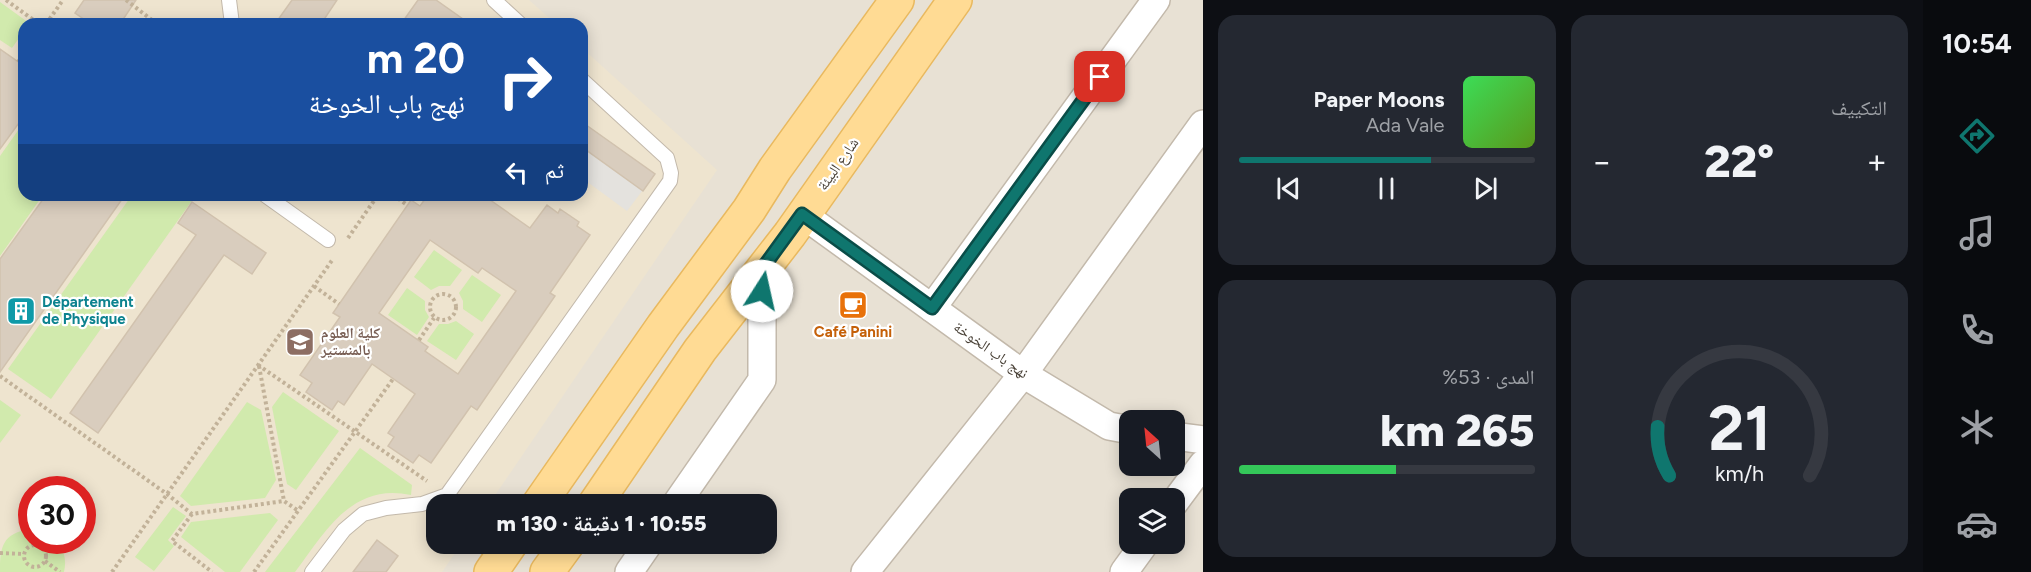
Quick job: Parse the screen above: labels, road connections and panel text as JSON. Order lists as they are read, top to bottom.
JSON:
{
  "streets": {
    "main road": ["شارع البيئة"],
    "street": ["نهج باب الخوخة"]
  },
  "crossings": [
    ["شارع البيئة", "نهج باب الخوخة"]
  ],
  "places": {
    "cafe": ["Café Panini"],
    "building": ["Département de Physique"],
    "school or university": ["كلية العلوم بالمنستير"]
  },
  "north": "top left",
  "page": {
    "tabs": "10:54",
    "tile": [
      "التكييف",
      ["المدى · 53%", "265 km"]
    ],
    "turn": ["20 m", "نهج باب الخوخة"],
    "song": ["Paper Moons", "Ada Vale"],
    "heat": ["−", "22°", "+"],
    "then": "ثم",
    "limit": "30",
    "trip": "10:55 · 1 دقيقة · 130 m",
    "gauge": ["21", "km/h"]
  }
}
